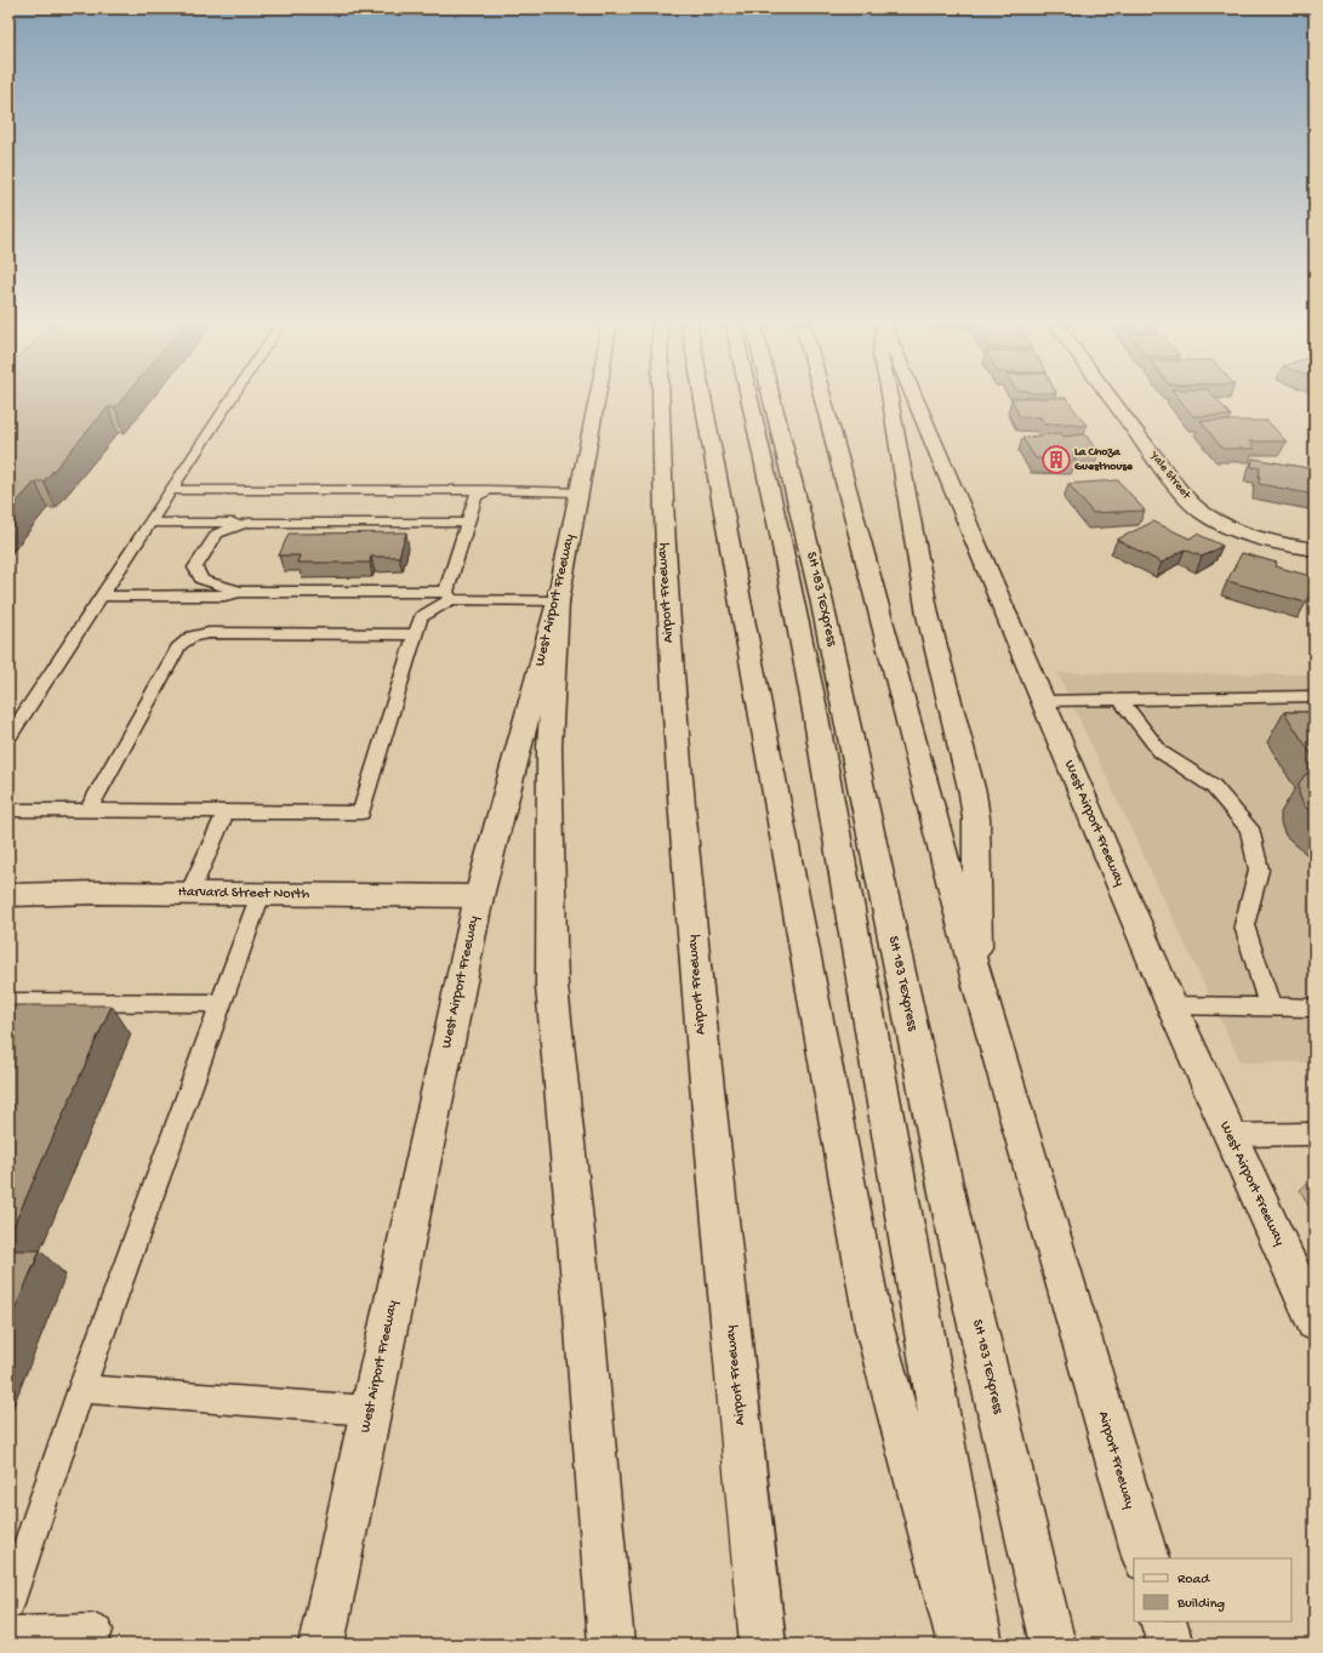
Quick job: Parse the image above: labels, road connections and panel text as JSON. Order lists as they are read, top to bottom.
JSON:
{
  "streets": {
    "main road": [
      "Yale Street",
      "Airport Freeway",
      "SH 183 TEXpress",
      "West Airport Freeway",
      "Harvard Street North"
    ]
  },
  "crossings": [
    ["West Airport Freeway", "Harvard Street North"]
  ],
  "places": {
    "building": ["La Choza Guesthouse"]
  },
  "legend": ["Road", "Building"]
}
